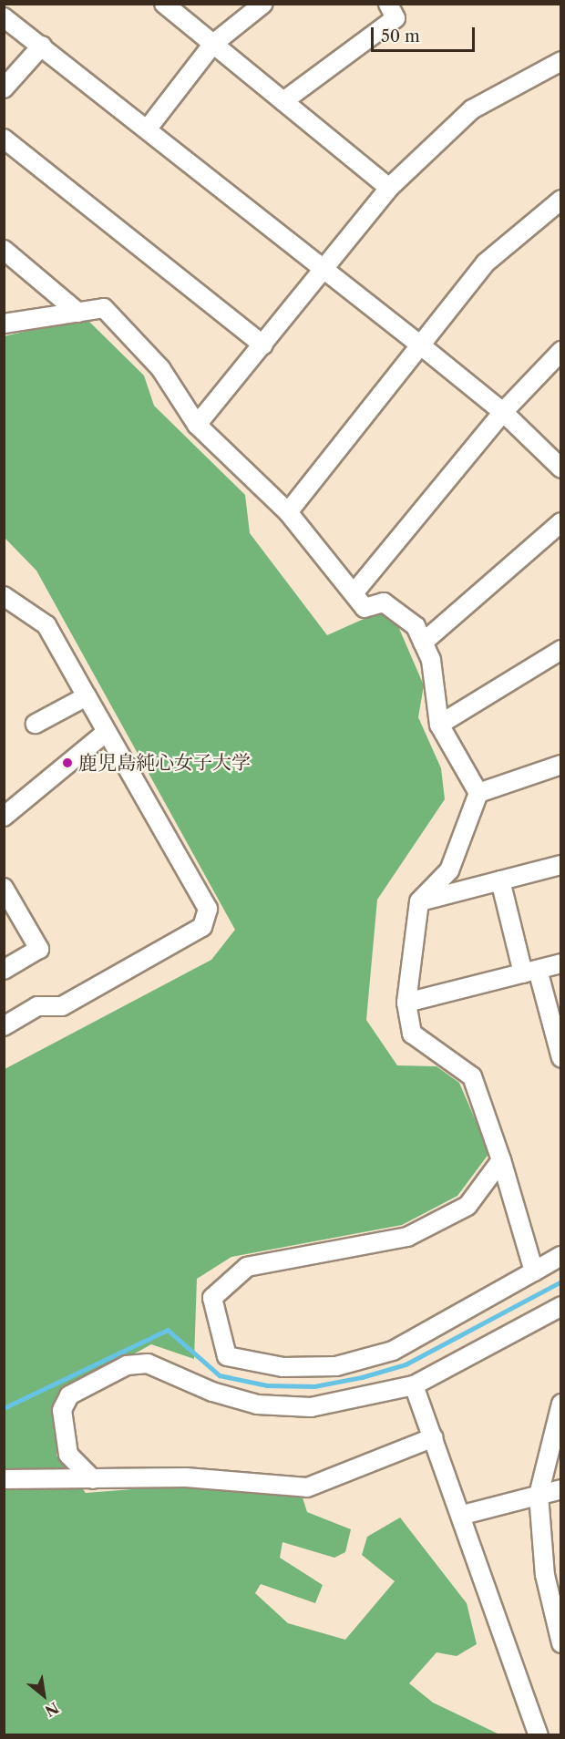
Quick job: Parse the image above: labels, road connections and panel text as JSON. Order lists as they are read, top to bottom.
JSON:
{
  "places": ["鹿児島純心女子大学"],
  "scale_bar": "50 m",
  "north": "bottom right"
}
